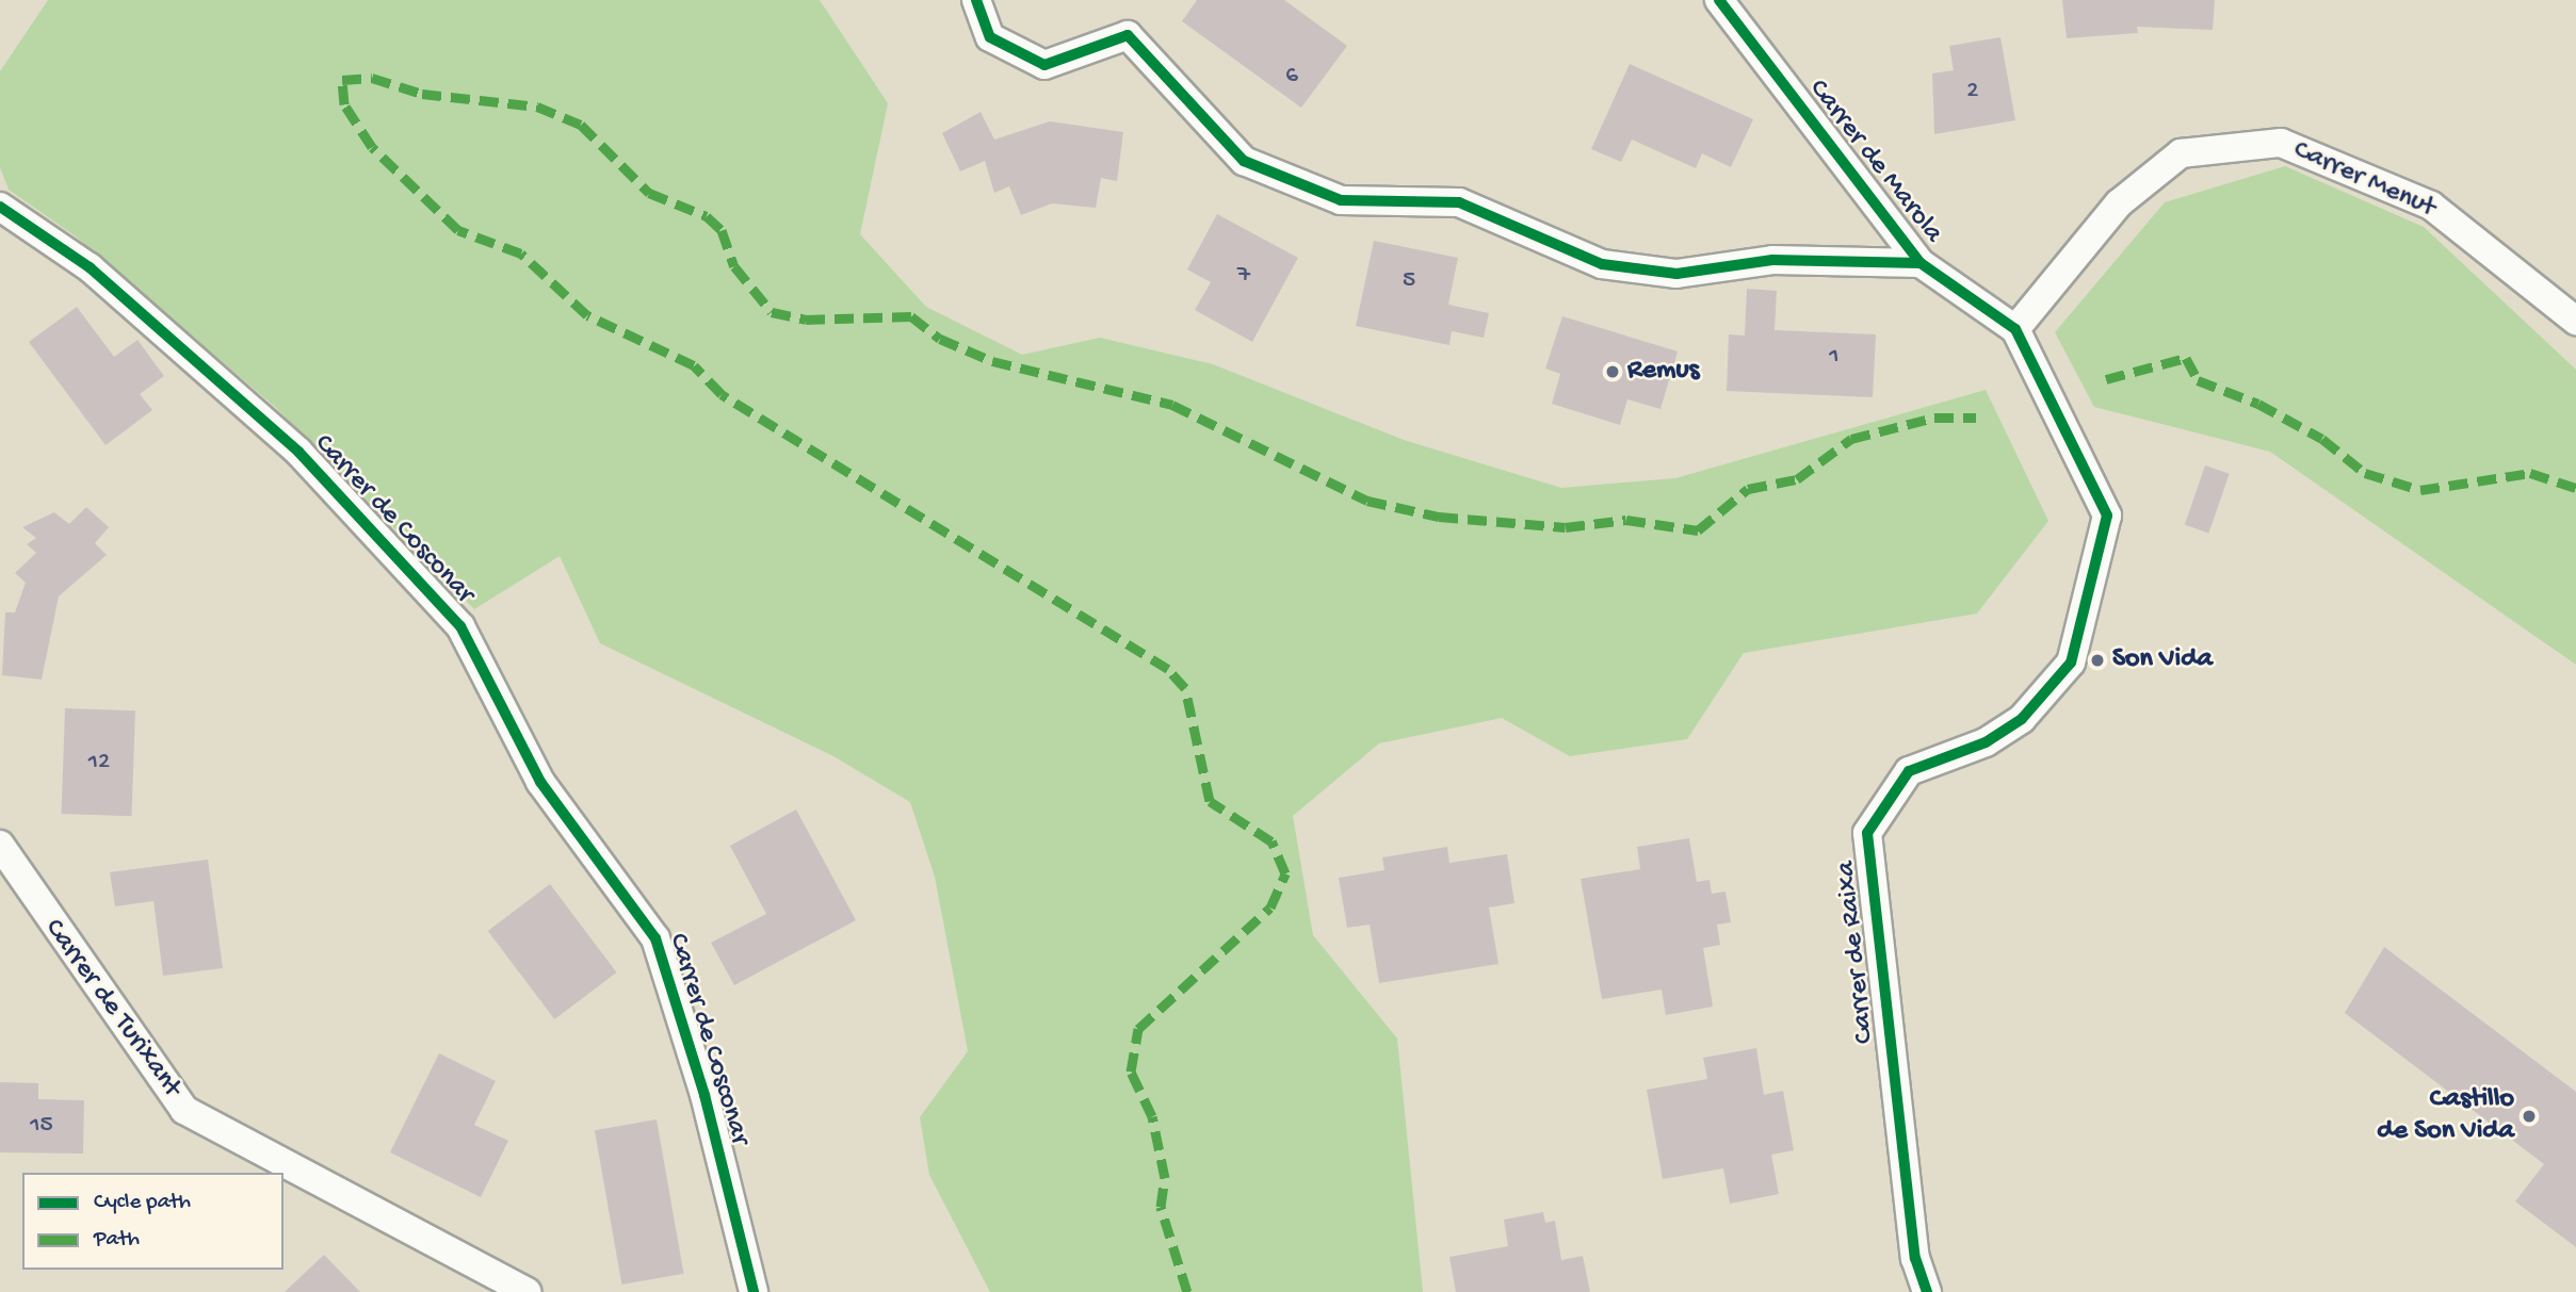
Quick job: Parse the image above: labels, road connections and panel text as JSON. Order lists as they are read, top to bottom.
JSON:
{
  "streets": {
    "street": [
      "Carrer de Marola",
      "Carrer Menut",
      "Carrer de Cosconar",
      "Carrer de Raixa",
      "Carrer de Turixant"
    ]
  },
  "crossings": [
    ["Carrer de Marola", "Carrer Menut"],
    ["Carrer de Marola", "Carrer de Raixa"],
    ["Carrer Menut", "Carrer de Raixa"]
  ],
  "places": ["Remus", "Son Vida", "Castillo de Son Vida"],
  "house_numbers": [
    "6",
    "2",
    "7",
    "5",
    "1",
    "12",
    "15"
  ],
  "legend": ["Cycle path", "Path"]
}
